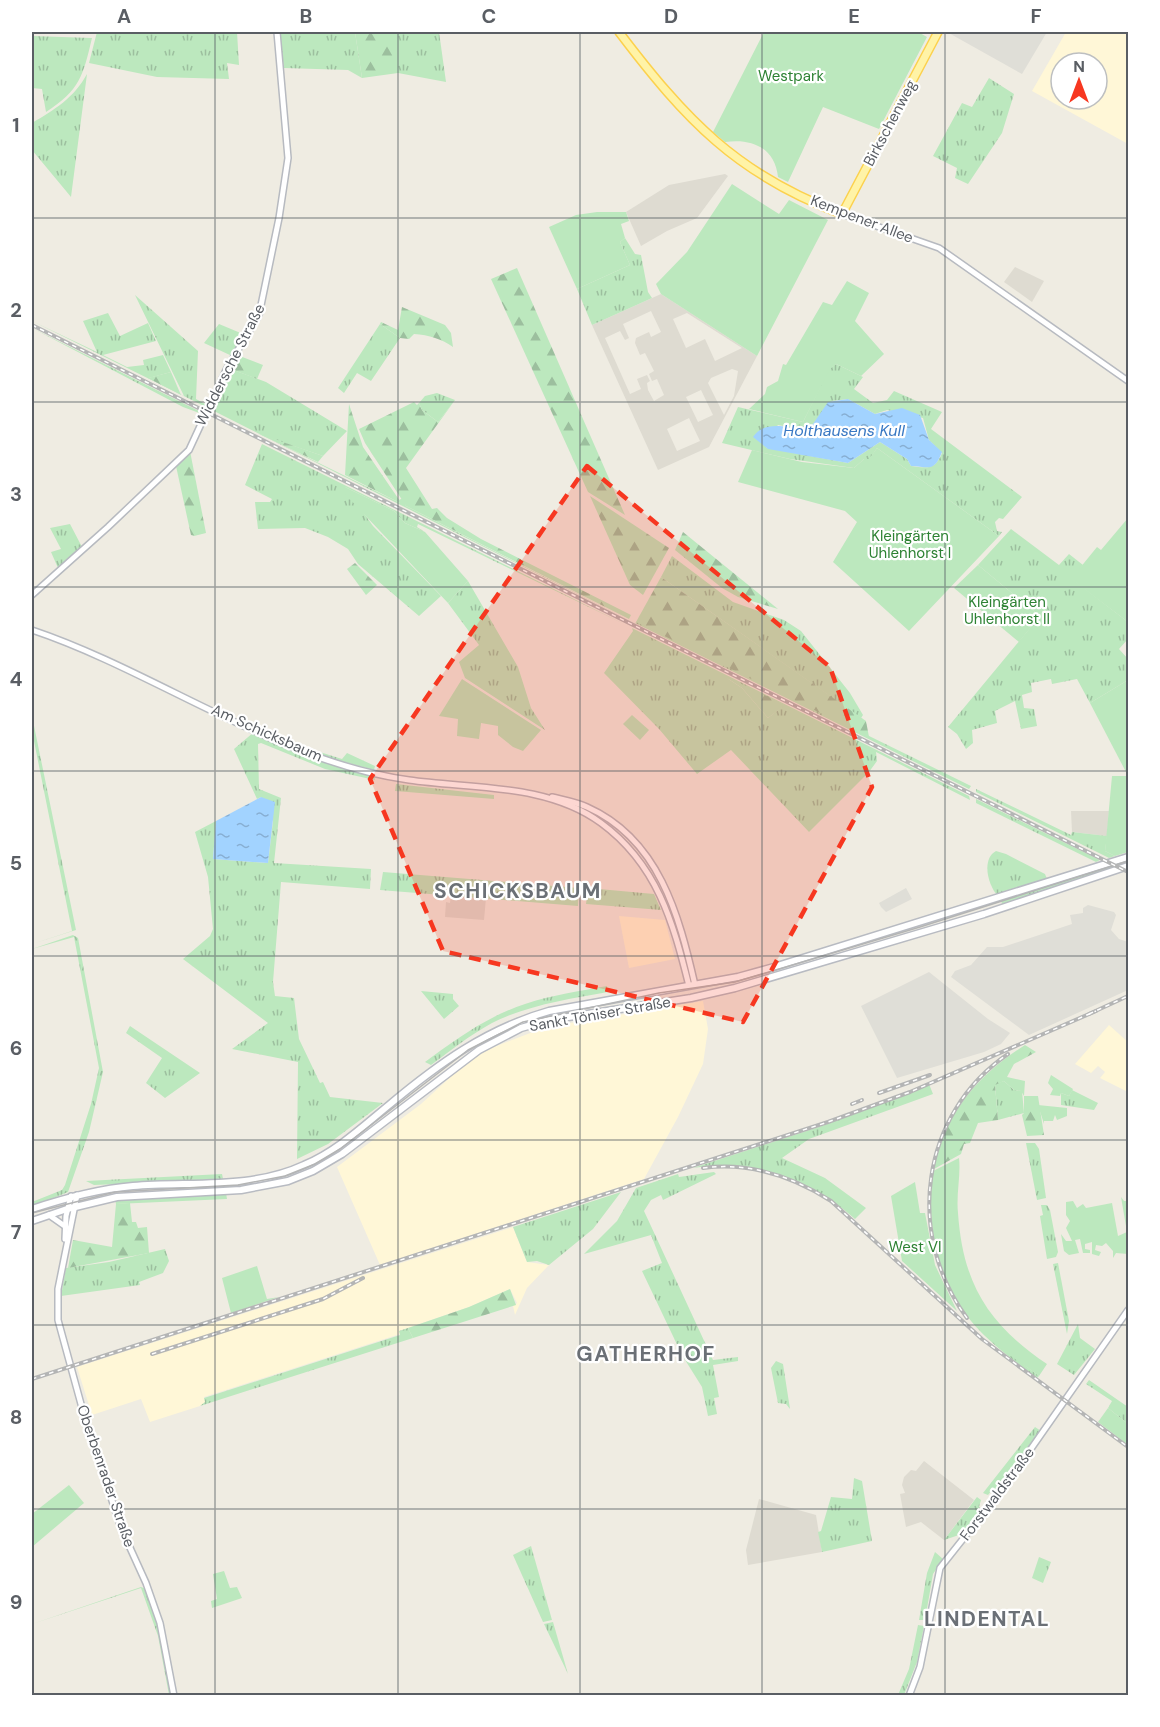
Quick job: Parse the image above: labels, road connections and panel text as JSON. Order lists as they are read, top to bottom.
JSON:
{
  "streets": {
    "main road": ["Birkschenweg", "Kempener Allee", "Sankt Töniser Straße"],
    "street": [
      "Widdersche Straße",
      "Am Schicksbaum",
      "Oberbenrader Straße",
      "Forstwaldstraße"
    ]
  },
  "crossings": [
    ["Birkschenweg", "Kempener Allee"],
    ["Am Schicksbaum", "Sankt Töniser Straße"],
    ["Sankt Töniser Straße", "Oberbenrader Straße"]
  ],
  "districts": ["SCHICKSBAUM", "GATHERHOF", "LINDENTAL"],
  "water": ["Holthausens Kull"],
  "parks": [
    "Westpark",
    "Kleingärten Uhlenhorst I",
    "Kleingärten Uhlenhorst II",
    "West VI"
  ],
  "north": "top",
  "grid": {
    "columns": [
      "A",
      "B",
      "C",
      "D",
      "E",
      "F"
    ],
    "rows": [
      "1",
      "2",
      "3",
      "4",
      "5",
      "6",
      "7",
      "8",
      "9"
    ]
  }
}
